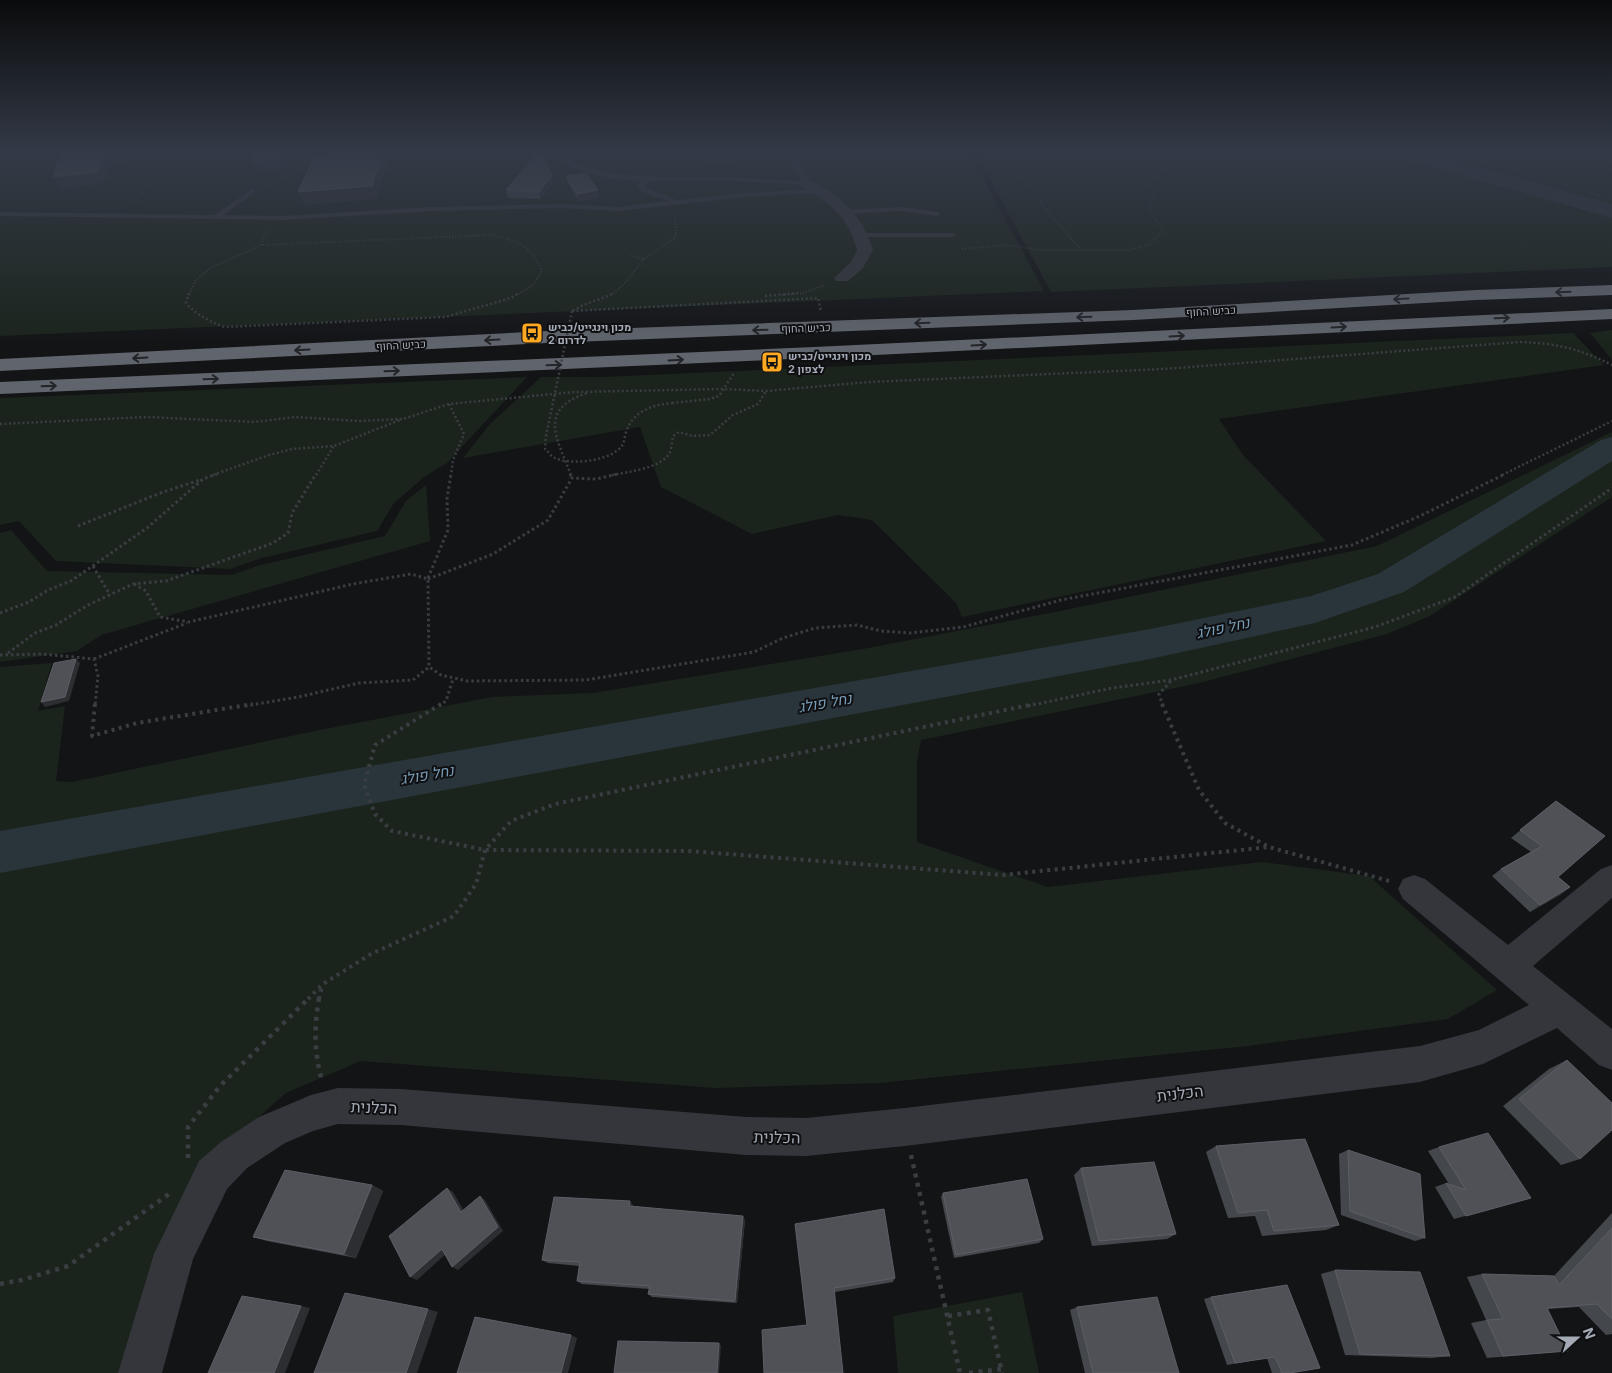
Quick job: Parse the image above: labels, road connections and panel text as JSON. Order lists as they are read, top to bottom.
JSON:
{
  "streets": {
    "highway": ["כביש החוף"],
    "street": ["הכלנית"]
  },
  "water": ["נחל פולג"],
  "places": {
    "bus stop": ["מכון וינגייט/כביש 2 לדרום", "מכון וינגייט/כביש 2 לצפון"]
  },
  "north": "right"
}
